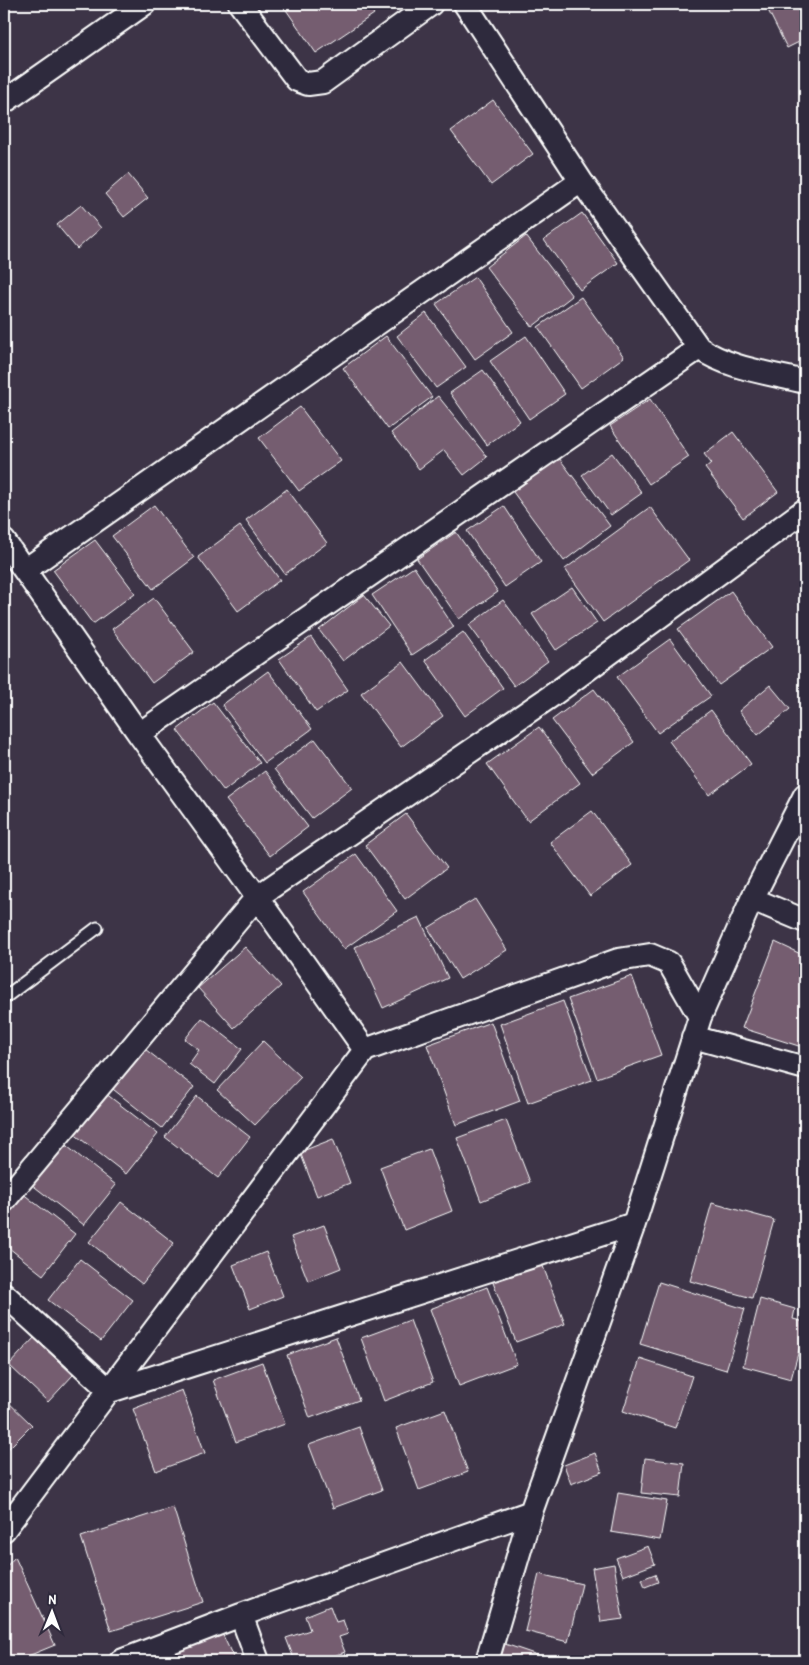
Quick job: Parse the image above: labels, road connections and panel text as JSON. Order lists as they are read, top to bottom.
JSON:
{
  "north": "top"
}
